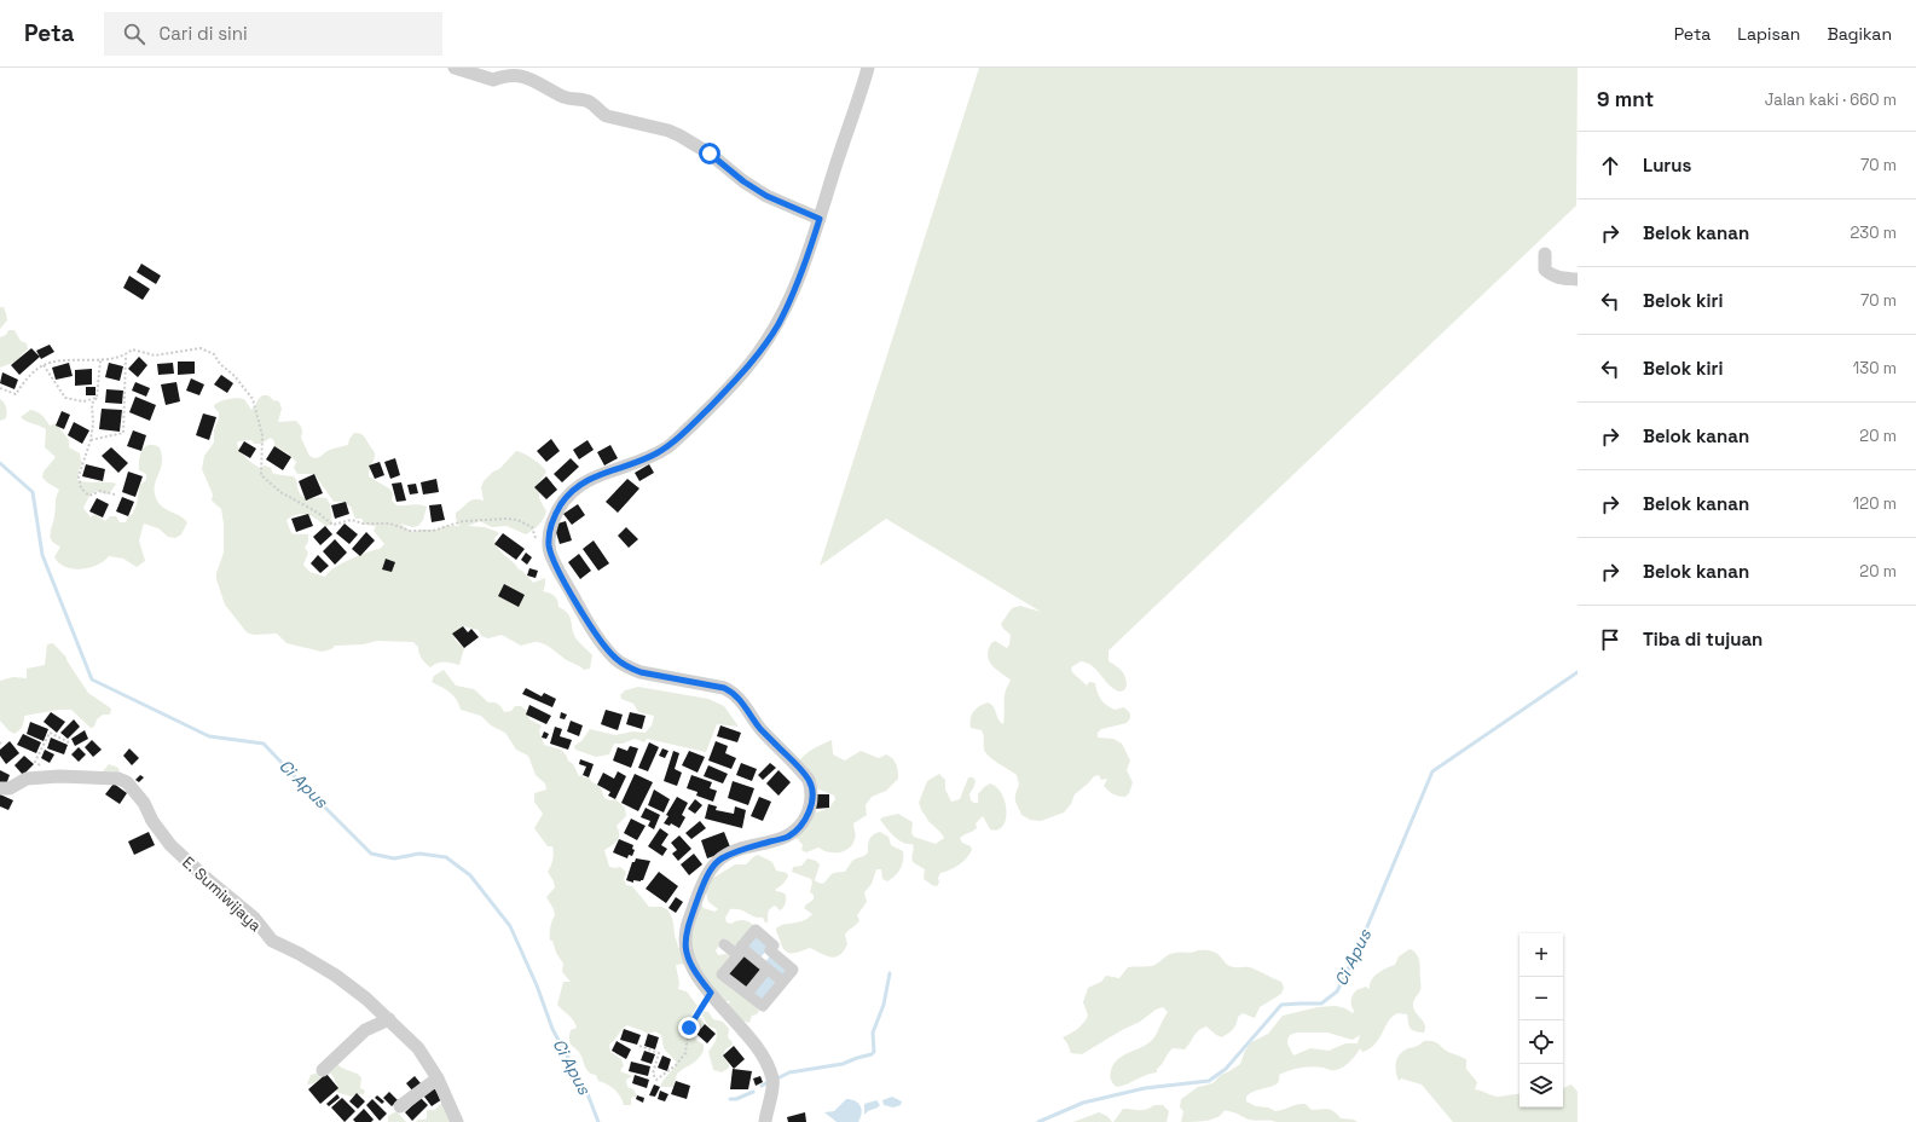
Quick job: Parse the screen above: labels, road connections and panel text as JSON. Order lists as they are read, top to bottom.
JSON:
{
  "streets": {
    "street": ["E. Sumiwijaya"]
  },
  "water": ["Ci Apus"],
  "page": {
    "header": "Peta",
    "search": "Cari di sini",
    "nav": ["Peta", "Lapisan", "Bagikan"],
    "heading": ["9 mnt", "Jalan kaki · 660 m"],
    "list": [
      ["Lurus", "70 m"],
      ["Belok kanan", "230 m"],
      ["Belok kiri", "70 m"],
      ["Belok kiri", "130 m"],
      ["Belok kanan", "20 m"],
      ["Belok kanan", "120 m"],
      ["Belok kanan", "20 m"],
      "Tiba di tujuan"
    ],
    "map_buttons": ["+", "−"]
  }
}
